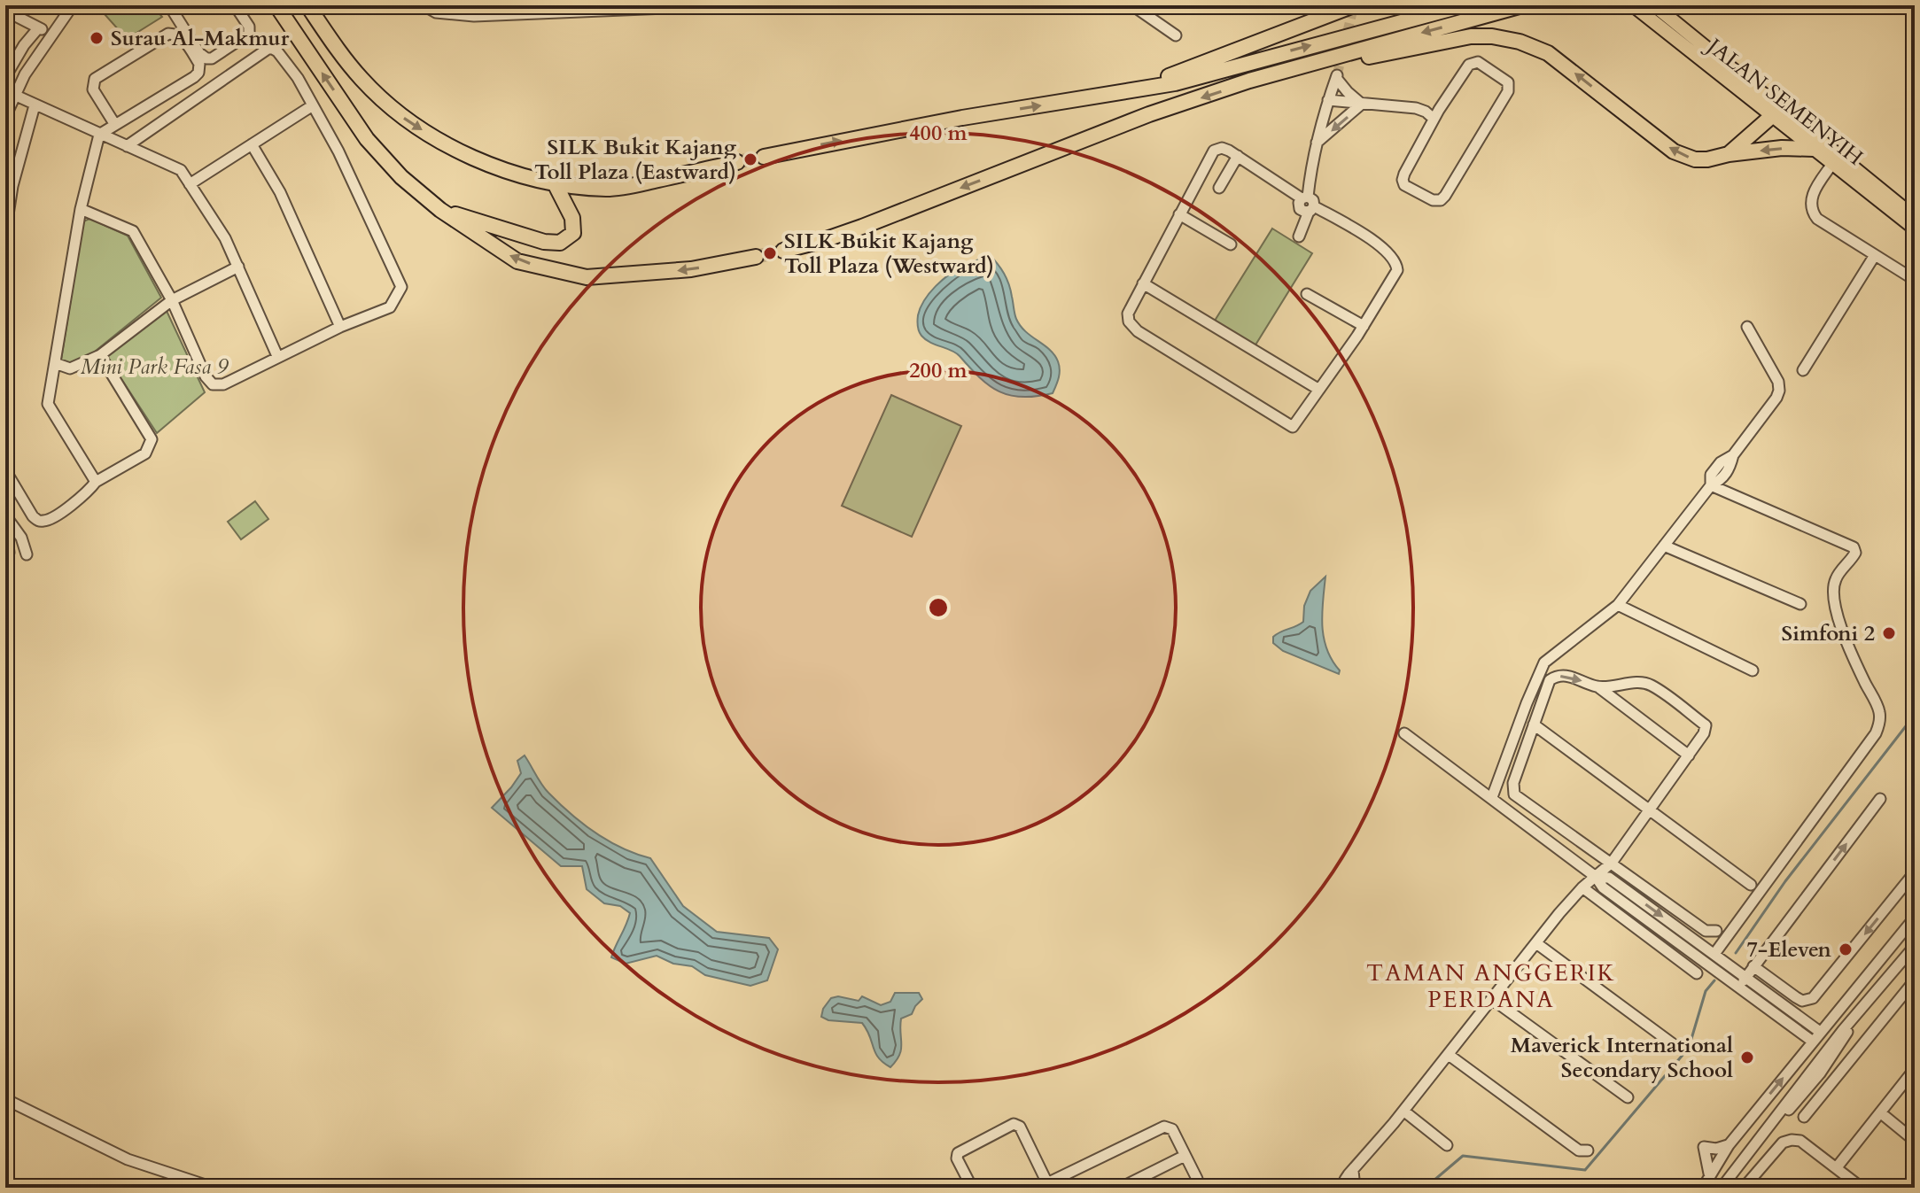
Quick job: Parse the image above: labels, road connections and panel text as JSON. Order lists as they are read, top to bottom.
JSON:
{
  "streets": {
    "main road": ["JALAN SEMENYIH"]
  },
  "districts": ["TAMAN ANGGERIK PERDANA"],
  "parks": ["Mini Park Fasa 9"],
  "places": [
    "Surau Al-Makmur",
    "SILK Bukit Kajang Toll Plaza (Eastward)",
    "SILK Bukit Kajang Toll Plaza (Westward)",
    "Simfoni 2",
    "7-Eleven",
    "Maverick International Secondary School"
  ],
  "rings": ["400 m", "200 m"]
}
